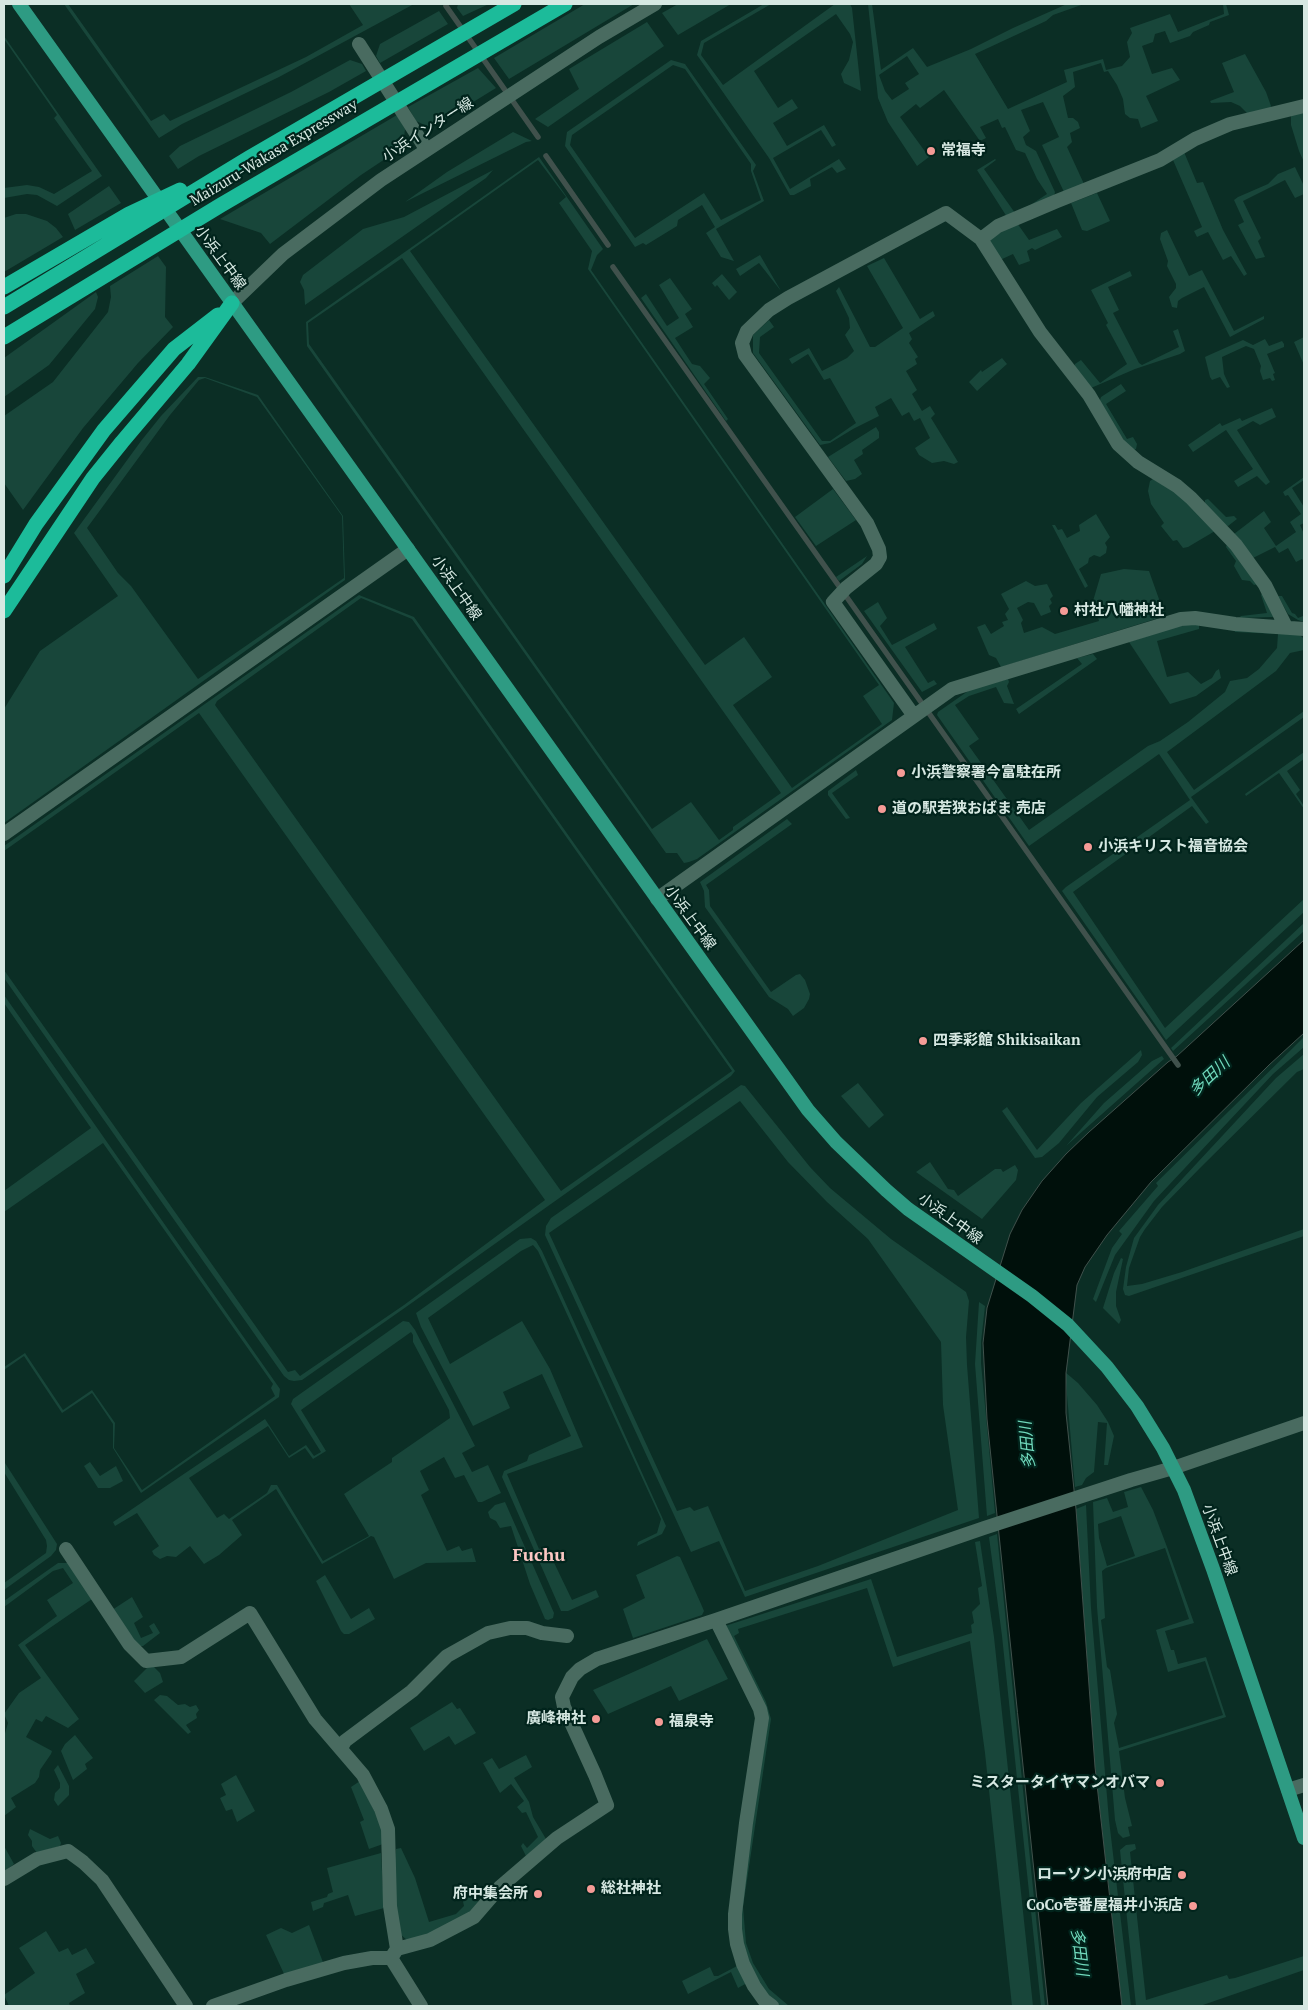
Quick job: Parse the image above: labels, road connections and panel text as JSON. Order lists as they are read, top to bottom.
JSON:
{
  "streets": {
    "highway": ["Maizuru-Wakasa Expressway"],
    "main road": ["小浜上中線"],
    "street": ["小浜インター線"]
  },
  "crossings": [
    ["小浜インター線", "小浜上中線"]
  ],
  "districts": ["Fuchu"],
  "water": ["多田川"],
  "places": [
    "常福寺",
    "村社八幡神社",
    "小浜警察署今富駐在所",
    "道の駅若狭おばま 売店",
    "小浜キリスト福音協会",
    "四季彩館 Shikisaikan",
    "廣峰神社",
    "福泉寺",
    "ミスタータイヤマンオバマ",
    "ローソン小浜府中店",
    "総社神社",
    "府中集会所",
    "CoCo壱番屋福井小浜店"
  ]
}
